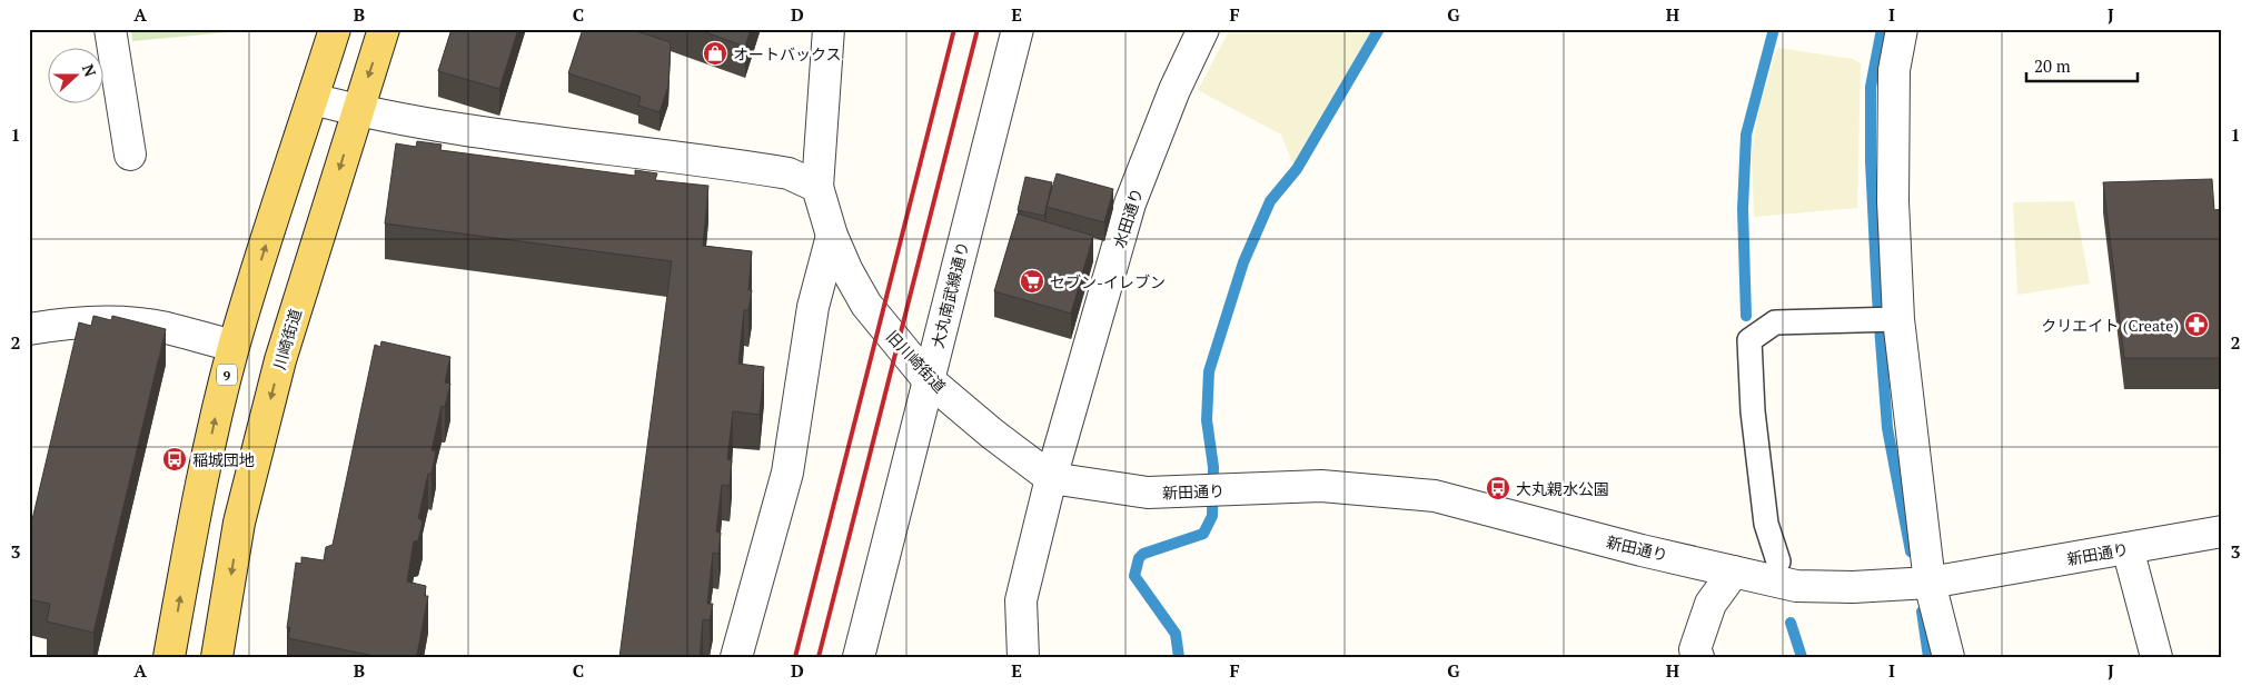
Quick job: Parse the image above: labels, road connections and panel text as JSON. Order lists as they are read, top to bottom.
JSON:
{
  "streets": {
    "main road": ["川崎街道", "9"],
    "street": [
      "水田通り",
      "大丸南武線通り",
      "旧川崎街道",
      "新田通り"
    ]
  },
  "crossings": [
    ["水田通り", "旧川崎街道"],
    ["水田通り", "新田通り"],
    ["大丸南武線通り", "旧川崎街道"],
    ["旧川崎街道", "新田通り"]
  ],
  "places": {
    "shop": ["オートバックス"],
    "supermarket": ["セブン-イレブン"],
    "pharmacy": ["クリエイト (Create)"],
    "bus stop": ["稲城団地", "大丸親水公園"]
  },
  "scale_bar": "20 m",
  "north": "right",
  "grid": {
    "columns": [
      "A",
      "B",
      "C",
      "D",
      "E",
      "F",
      "G",
      "H",
      "I",
      "J"
    ],
    "rows": ["1", "2", "3"]
  }
}
